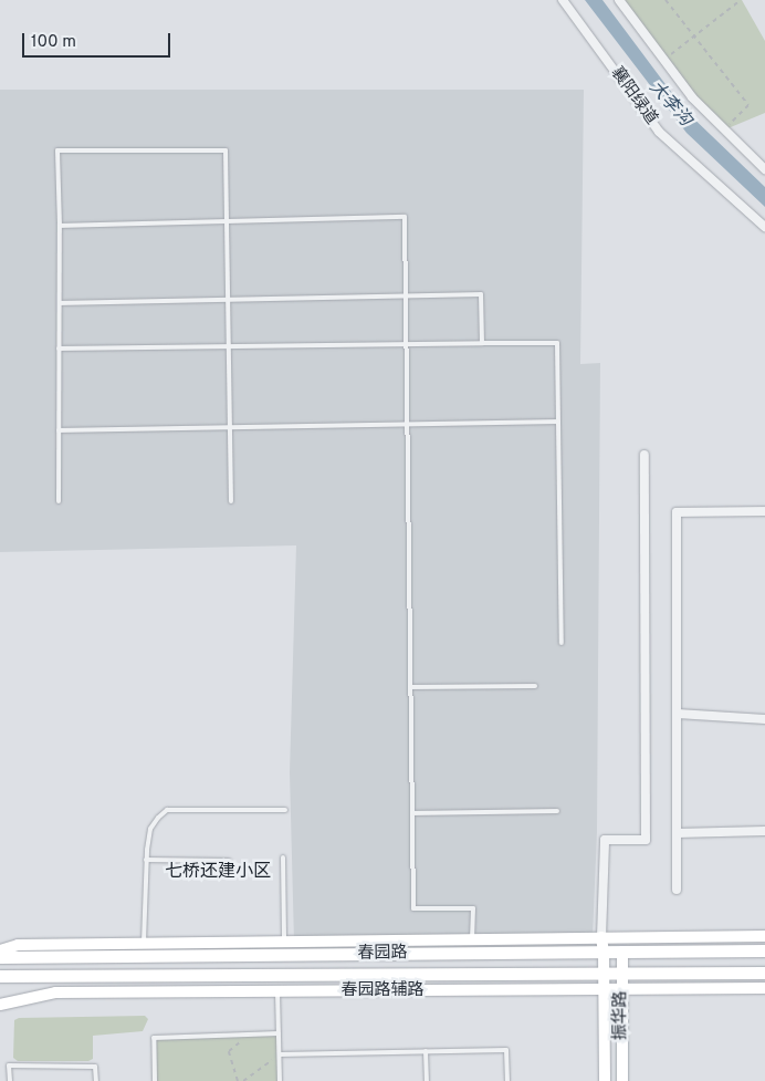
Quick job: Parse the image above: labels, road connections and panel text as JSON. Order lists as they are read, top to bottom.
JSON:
{
  "streets": {
    "main road": ["春园路"],
    "street": ["襄阳绿道", "春园路辅路", "振华路"]
  },
  "crossings": [
    ["春园路", "振华路"],
    ["春园路辅路", "振华路"]
  ],
  "districts": ["七桥还建小区"],
  "water": ["大李沟"],
  "scale_bar": "100 m"
}
